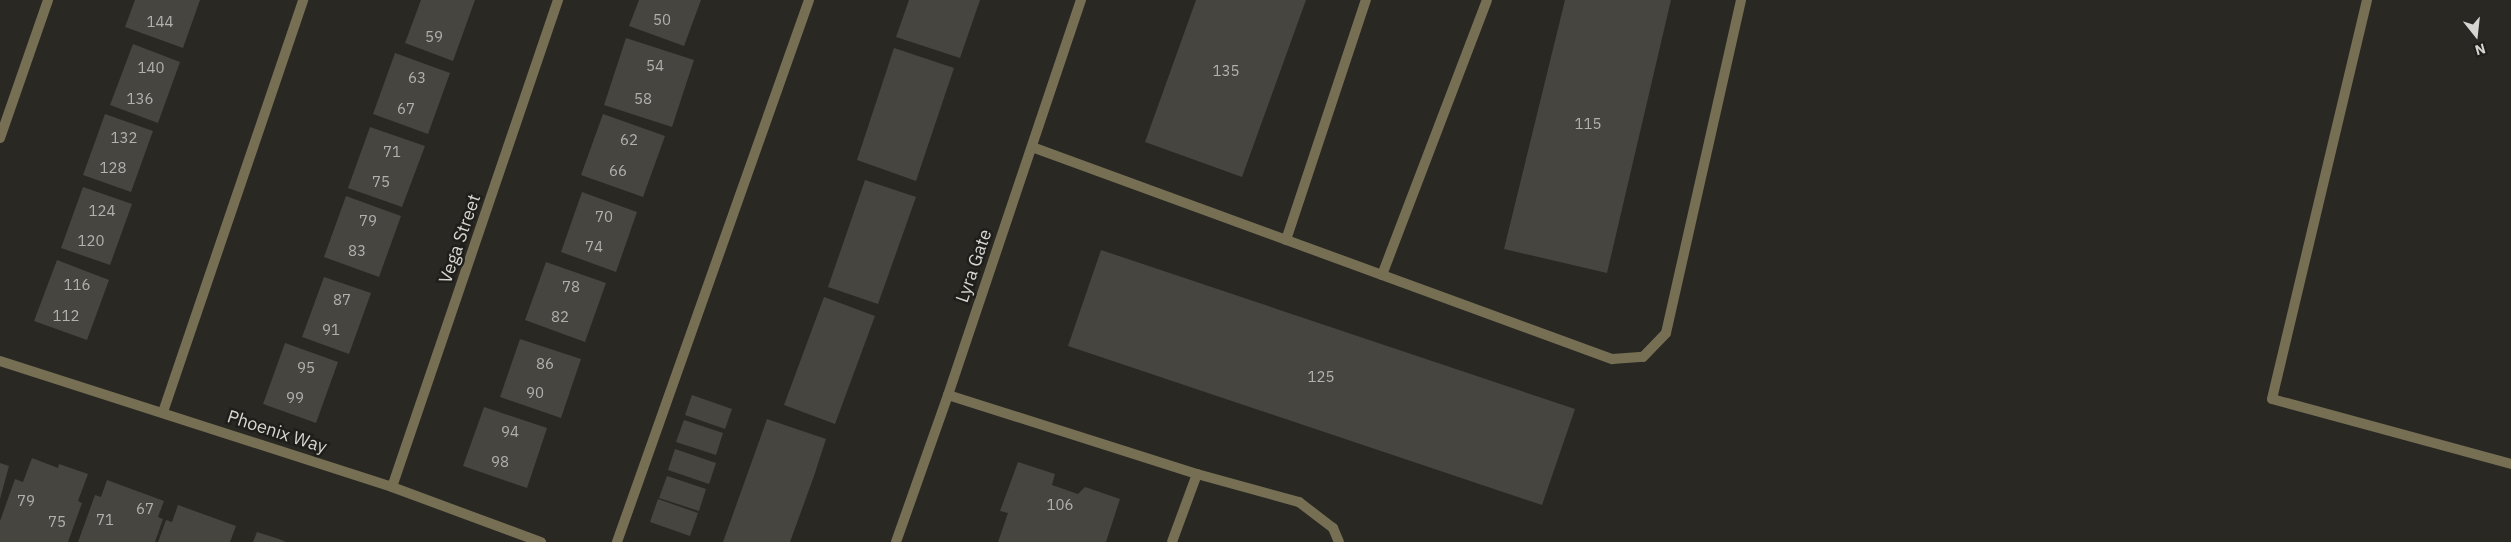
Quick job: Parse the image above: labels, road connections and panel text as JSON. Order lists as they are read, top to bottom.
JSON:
{
  "streets": {
    "street": ["Vega Street", "Lyra Gate", "Phoenix Way"]
  },
  "crossings": [
    ["Vega Street", "Phoenix Way"]
  ],
  "house_numbers": [
    "50",
    "144",
    "59",
    "54",
    "140",
    "135",
    "63",
    "136",
    "58",
    "67",
    "115",
    "132",
    "62",
    "71",
    "128",
    "66",
    "75",
    "124",
    "70",
    "79",
    "120",
    "74",
    "83",
    "116",
    "78",
    "87",
    "112",
    "82",
    "91",
    "86",
    "95",
    "125",
    "90",
    "99",
    "94",
    "98",
    "79",
    "106",
    "67",
    "71",
    "75"
  ],
  "north": "bottom"
}
